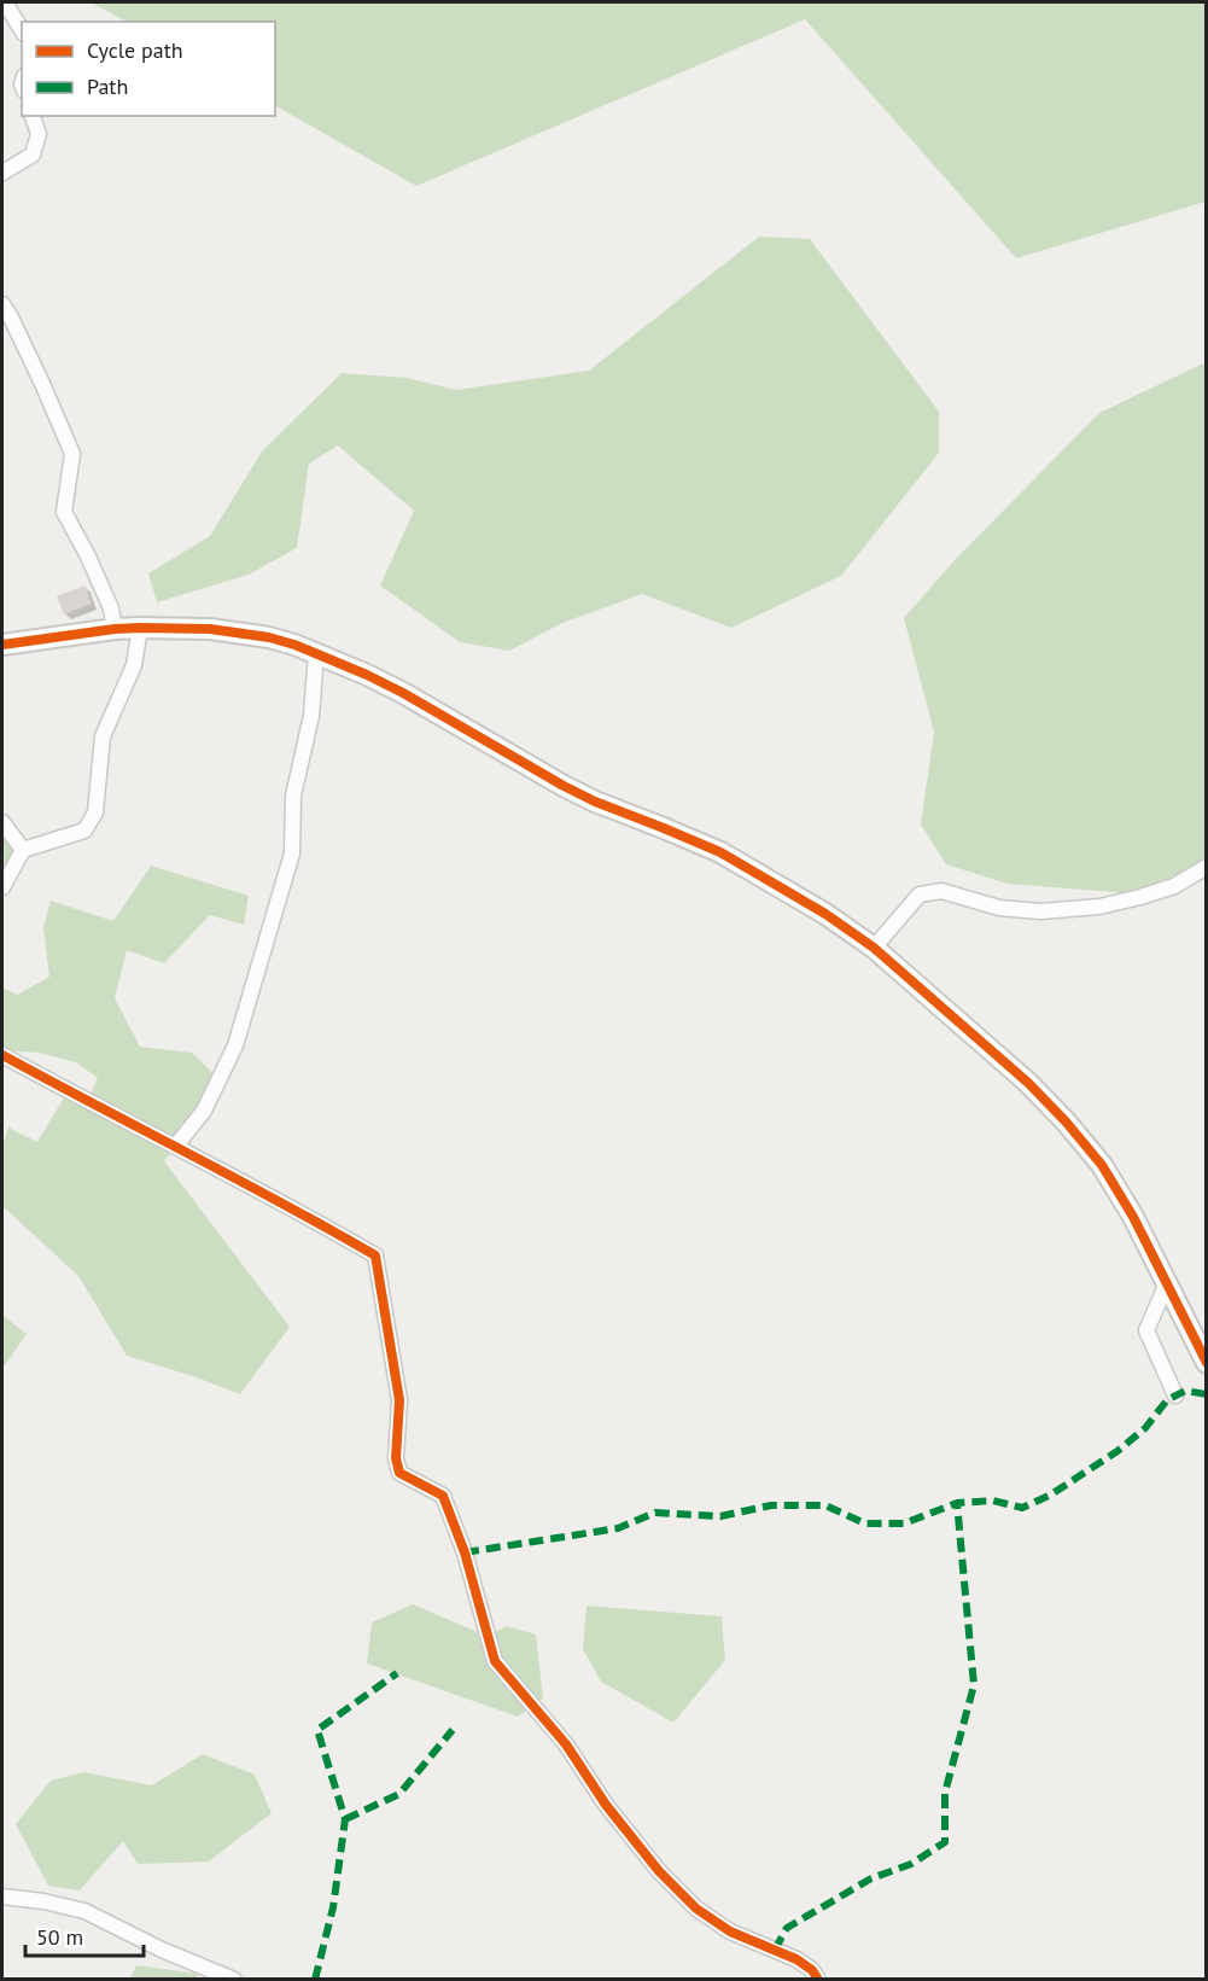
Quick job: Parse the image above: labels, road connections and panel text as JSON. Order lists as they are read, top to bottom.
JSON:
{
  "legend": ["Cycle path", "Path"],
  "scale_bar": "50 m"
}
